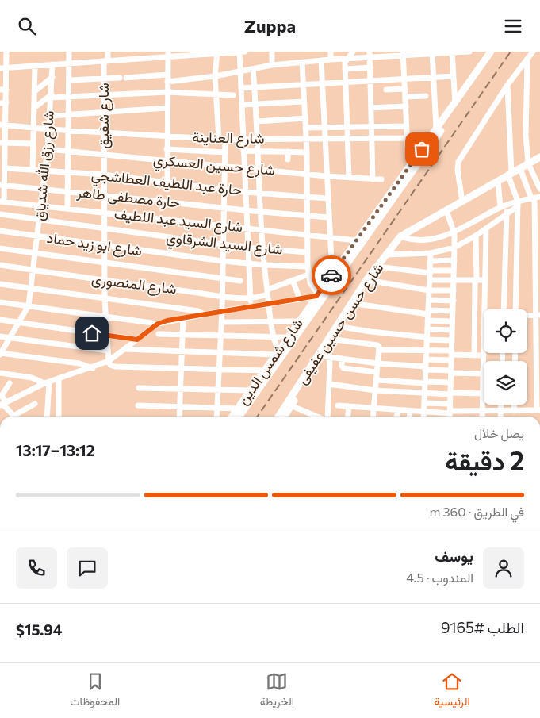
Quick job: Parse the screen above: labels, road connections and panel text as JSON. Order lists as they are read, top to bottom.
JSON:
{
  "streets": {
    "street": [
      "شارع شفيق",
      "شارع العناينة",
      "شارع حسين العسكري",
      "شارع رزق الله شدياق",
      "حارة عبد اللطيف العطاشجي",
      "حارة مصطفى طاهر",
      "شارع السيد عبد اللطيف",
      "شارع السيد الشرقاوي",
      "شارع ابو زيد حماد",
      "شارع المنصورى",
      "شارع حسن حسين عفيفى",
      "شارع شمس الدين"
    ]
  },
  "crossings": [
    ["شارع شفيق", "شارع العناينة"],
    ["شارع شفيق", "شارع حسين العسكري"],
    ["شارع شفيق", "حارة عبد اللطيف العطاشجي"],
    ["شارع شفيق", "حارة مصطفى طاهر"],
    ["شارع شفيق", "شارع السيد عبد اللطيف"],
    ["شارع شفيق", "شارع السيد الشرقاوي"],
    ["شارع شفيق", "شارع ابو زيد حماد"],
    ["شارع شفيق", "شارع المنصورى"],
    ["شارع العناينة", "شارع رزق الله شدياق"],
    ["شارع حسين العسكري", "شارع رزق الله شدياق"],
    ["شارع رزق الله شدياق", "حارة عبد اللطيف العطاشجي"],
    ["شارع رزق الله شدياق", "حارة مصطفى طاهر"],
    ["شارع رزق الله شدياق", "شارع السيد عبد اللطيف"],
    ["شارع رزق الله شدياق", "شارع السيد الشرقاوي"],
    ["شارع رزق الله شدياق", "شارع ابو زيد حماد"],
    ["شارع رزق الله شدياق", "شارع المنصورى"],
    ["شارع السيد عبد اللطيف", "شارع شمس الدين"]
  ],
  "page": {
    "header": "Zuppa",
    "heading": ["2 دقيقة", "يصل خلال", "13:12–13:17"],
    "panel": [
      "يوسف",
      "المندوب · 4.5",
      "الطلب #9165",
      "$15.94"
    ],
    "bar": "في الطريق · 360 m",
    "tabs": ["الرئيسية", "الخريطة", "المحفوظات"]
  }
}
